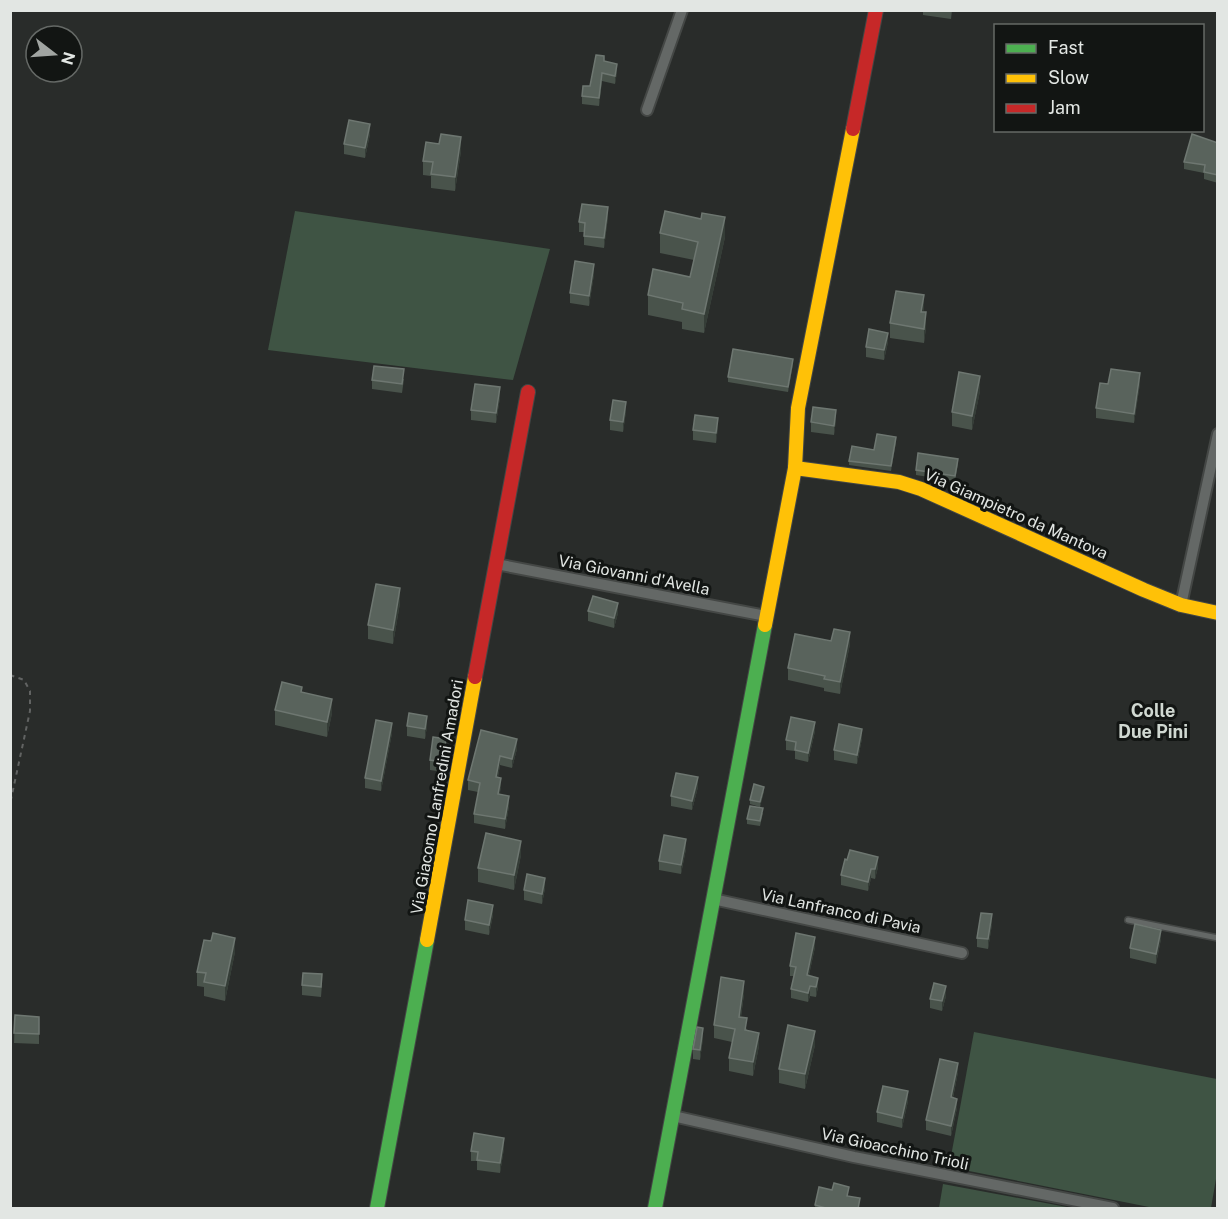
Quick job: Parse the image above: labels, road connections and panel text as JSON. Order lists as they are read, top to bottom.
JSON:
{
  "streets": {
    "street": [
      "Via Giampietro da Mantova",
      "Via Giovanni d'Avella",
      "Via Giacomo Lanfredini Amadori",
      "Via Lanfranco di Pavia",
      "Via Gioacchino Trioli"
    ]
  },
  "crossings": [
    ["Via Giovanni d'Avella", "Via Giacomo Lanfredini Amadori"]
  ],
  "districts": ["Colle Due Pini"],
  "legend": ["Fast", "Slow", "Jam"],
  "north": "right"
}
